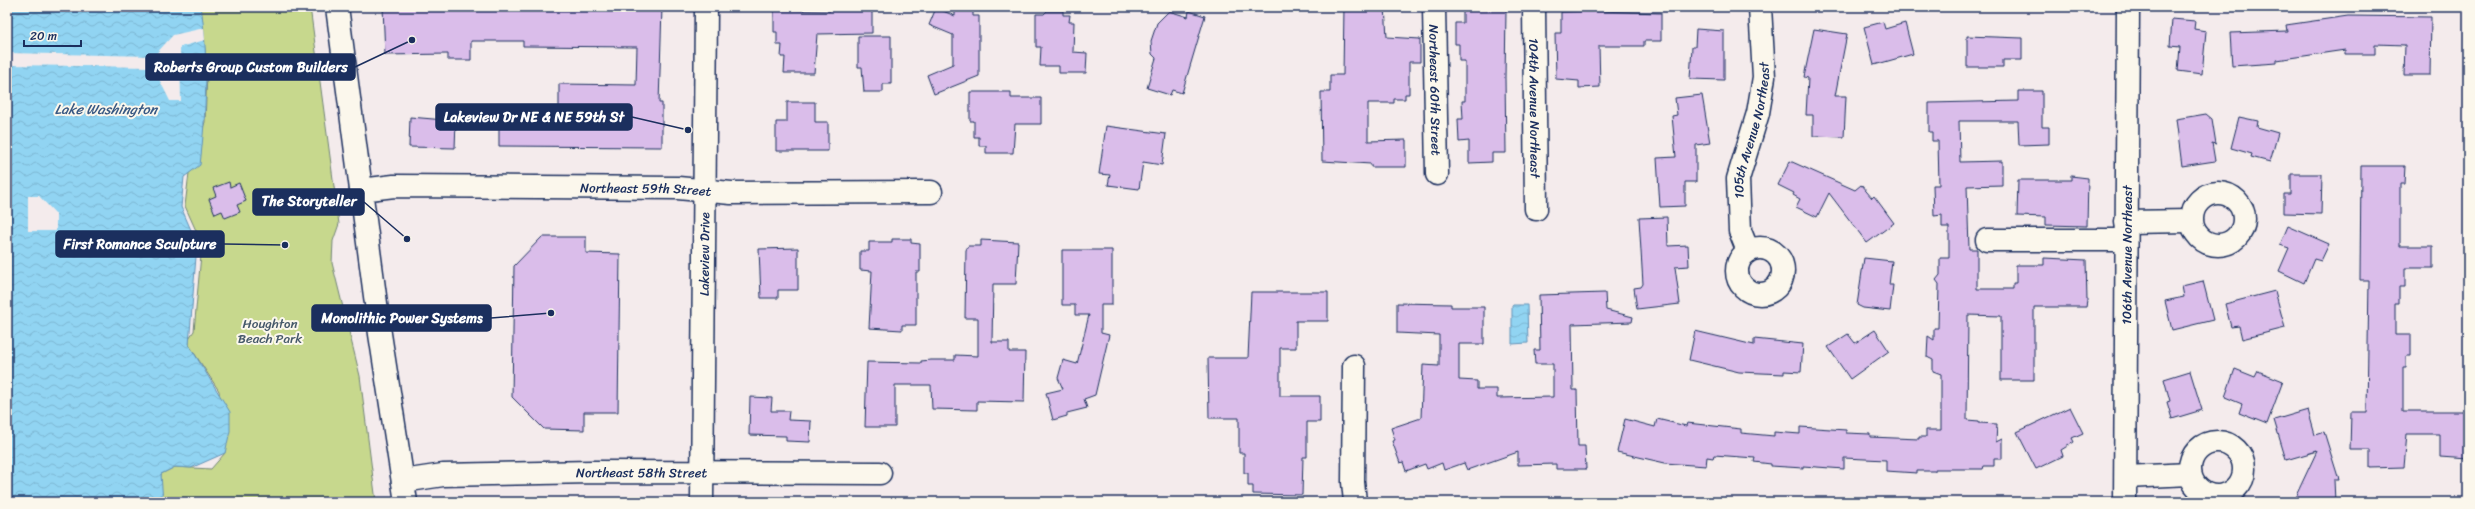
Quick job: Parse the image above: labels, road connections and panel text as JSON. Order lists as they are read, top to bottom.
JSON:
{
  "streets": {
    "street": [
      "Northeast 60th Street",
      "104th Avenue Northeast",
      "105th Avenue Northeast",
      "Northeast 59th Street",
      "Lakeview Drive",
      "106th Avenue Northeast",
      "Northeast 58th Street"
    ]
  },
  "crossings": [
    ["Northeast 59th Street", "Lakeview Drive"],
    ["Lakeview Drive", "Northeast 58th Street"]
  ],
  "water": ["Lake Washington"],
  "parks": ["Houghton Beach Park"],
  "places": [
    "Roberts Group Custom Builders",
    "Lakeview Dr NE & NE 59th St",
    "The Storyteller",
    "First Romance Sculpture",
    "Monolithic Power Systems"
  ],
  "scale_bar": "20 m"
}
